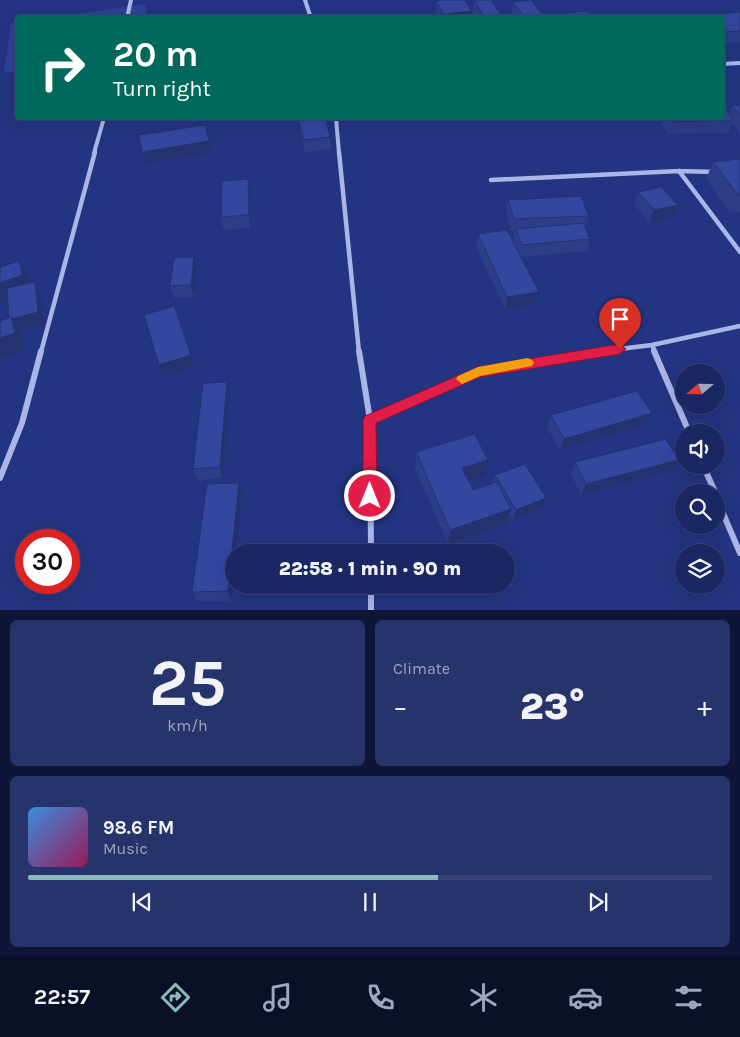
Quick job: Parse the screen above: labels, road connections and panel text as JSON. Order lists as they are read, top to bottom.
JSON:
{
  "north": "left",
  "page": {
    "turn": ["20 m", "Turn right"],
    "limit": "30",
    "trip": "22:58 · 1 min · 90 m",
    "tile": [
      ["25", "km/h"],
      "Climate"
    ],
    "heat": ["−", "23°", "+"],
    "song": ["98.6 FM", "Music"],
    "tabs": "22:57"
  }
}
